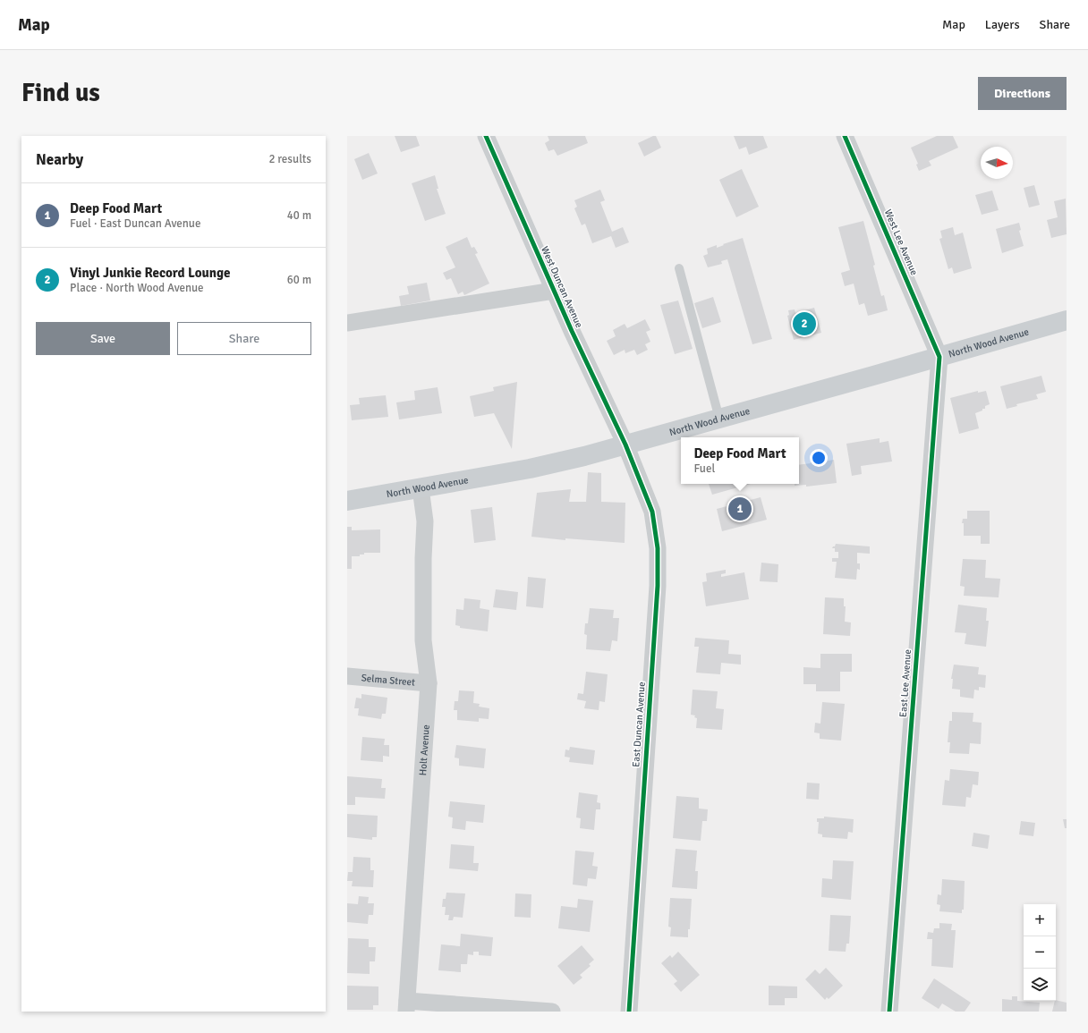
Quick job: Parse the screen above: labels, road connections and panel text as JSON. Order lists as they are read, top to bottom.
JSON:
{
  "streets": {
    "main road": ["North Wood Avenue"],
    "street": [
      "West Lee Avenue",
      "West Duncan Avenue",
      "Selma Street",
      "East Lee Avenue",
      "East Duncan Avenue",
      "Holt Avenue"
    ]
  },
  "crossings": [
    ["West Lee Avenue", "North Wood Avenue"],
    ["West Lee Avenue", "East Lee Avenue"],
    ["West Duncan Avenue", "North Wood Avenue"],
    ["West Duncan Avenue", "East Duncan Avenue"],
    ["North Wood Avenue", "East Lee Avenue"],
    ["North Wood Avenue", "East Duncan Avenue"],
    ["North Wood Avenue", "Holt Avenue"],
    ["Selma Street", "Holt Avenue"]
  ],
  "north": "right",
  "page": {
    "header": "Map",
    "nav": ["Map", "Layers", "Share"],
    "buttons": [
      "Directions",
      ["Save", "Share"]
    ],
    "title": "Find us",
    "heading": ["Nearby", "2 results"],
    "list": [
      {
        "mark": "1",
        "name": "Deep Food Mart",
        "note": "Fuel · East Duncan Avenue",
        "value": "40 m"
      },
      {
        "mark": "2",
        "name": "Vinyl Junkie Record Lounge",
        "note": "Place · North Wood Avenue",
        "value": "60 m"
      }
    ],
    "pins": ["2", "1"],
    "popup": ["Deep Food Mart", "Fuel"],
    "map_buttons": ["+", "−"]
  }
}
